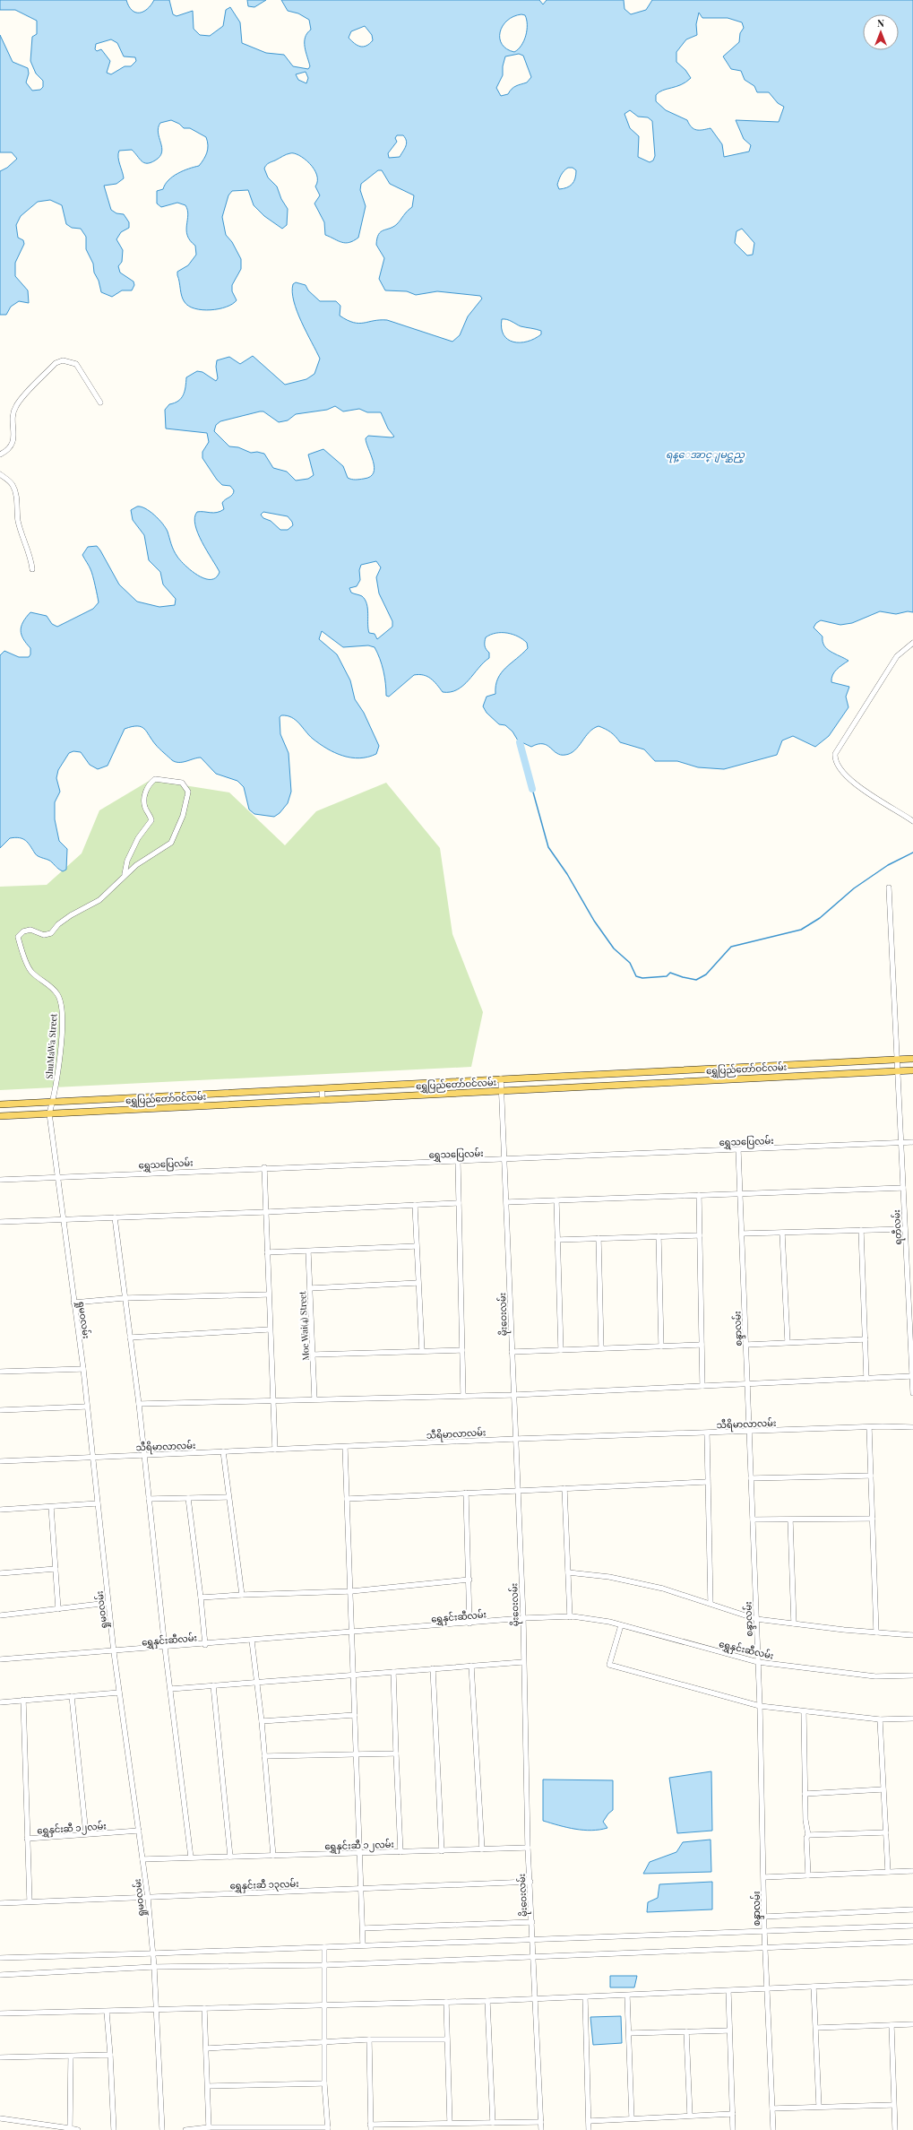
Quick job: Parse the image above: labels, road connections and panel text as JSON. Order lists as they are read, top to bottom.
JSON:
{
  "streets": {
    "main road": ["ရွှေပြည်တော်ဝင်လမ်း"],
    "street": [
      "ShuMaWa Street",
      "ရွှေသပြေလမ်း",
      "ရတီလမ်း",
      "မိုးဝေးလမ်း",
      "ရှုမဝလမ်း",
      "Moe Wai(4) Street",
      "စန္ဒာလမ်း",
      "သီရိမာလာလမ်း",
      "ရွှေနှင်းဆီလမ်း",
      "ရွှေနှင်းဆီ ၁၂လမ်း",
      "ရွှေနှင်းဆီ ၁၃လမ်း"
    ]
  },
  "crossings": [
    ["ShuMaWa Street", "ရှုမဝလမ်း"],
    ["ရွှေပြည်တော်ဝင်လမ်း", "ရတီလမ်း"],
    ["ရွှေပြည်တော်ဝင်လမ်း", "မိုးဝေးလမ်း"],
    ["ရွှေပြည်တော်ဝင်လမ်း", "ရှုမဝလမ်း"],
    ["ရွှေသပြေလမ်း", "ရတီလမ်း"],
    ["ရွှေသပြေလမ်း", "မိုးဝေးလမ်း"],
    ["ရွှေသပြေလမ်း", "ရှုမဝလမ်း"],
    ["ရွှေသပြေလမ်း", "စန္ဒာလမ်း"],
    ["မိုးဝေးလမ်း", "သီရိမာလာလမ်း"],
    ["မိုးဝေးလမ်း", "ရွှေနှင်းဆီလမ်း"],
    ["မိုးဝေးလမ်း", "ရွှေနှင်းဆီ ၁၂လမ်း"],
    ["မိုးဝေးလမ်း", "ရွှေနှင်းဆီ ၁၃လမ်း"],
    ["ရှုမဝလမ်း", "သီရိမာလာလမ်း"],
    ["ရှုမဝလမ်း", "ရွှေနှင်းဆီလမ်း"],
    ["ရှုမဝလမ်း", "ရွှေနှင်းဆီ ၁၂လမ်း"],
    ["ရှုမဝလမ်း", "ရွှေနှင်းဆီ ၁၃လမ်း"],
    ["စန္ဒာလမ်း", "သီရိမာလာလမ်း"],
    ["စန္ဒာလမ်း", "ရွှေနှင်းဆီလမ်း"]
  ],
  "water": ["ရန္ေအာင္ျမင္ဆည္"],
  "north": "top"
}
